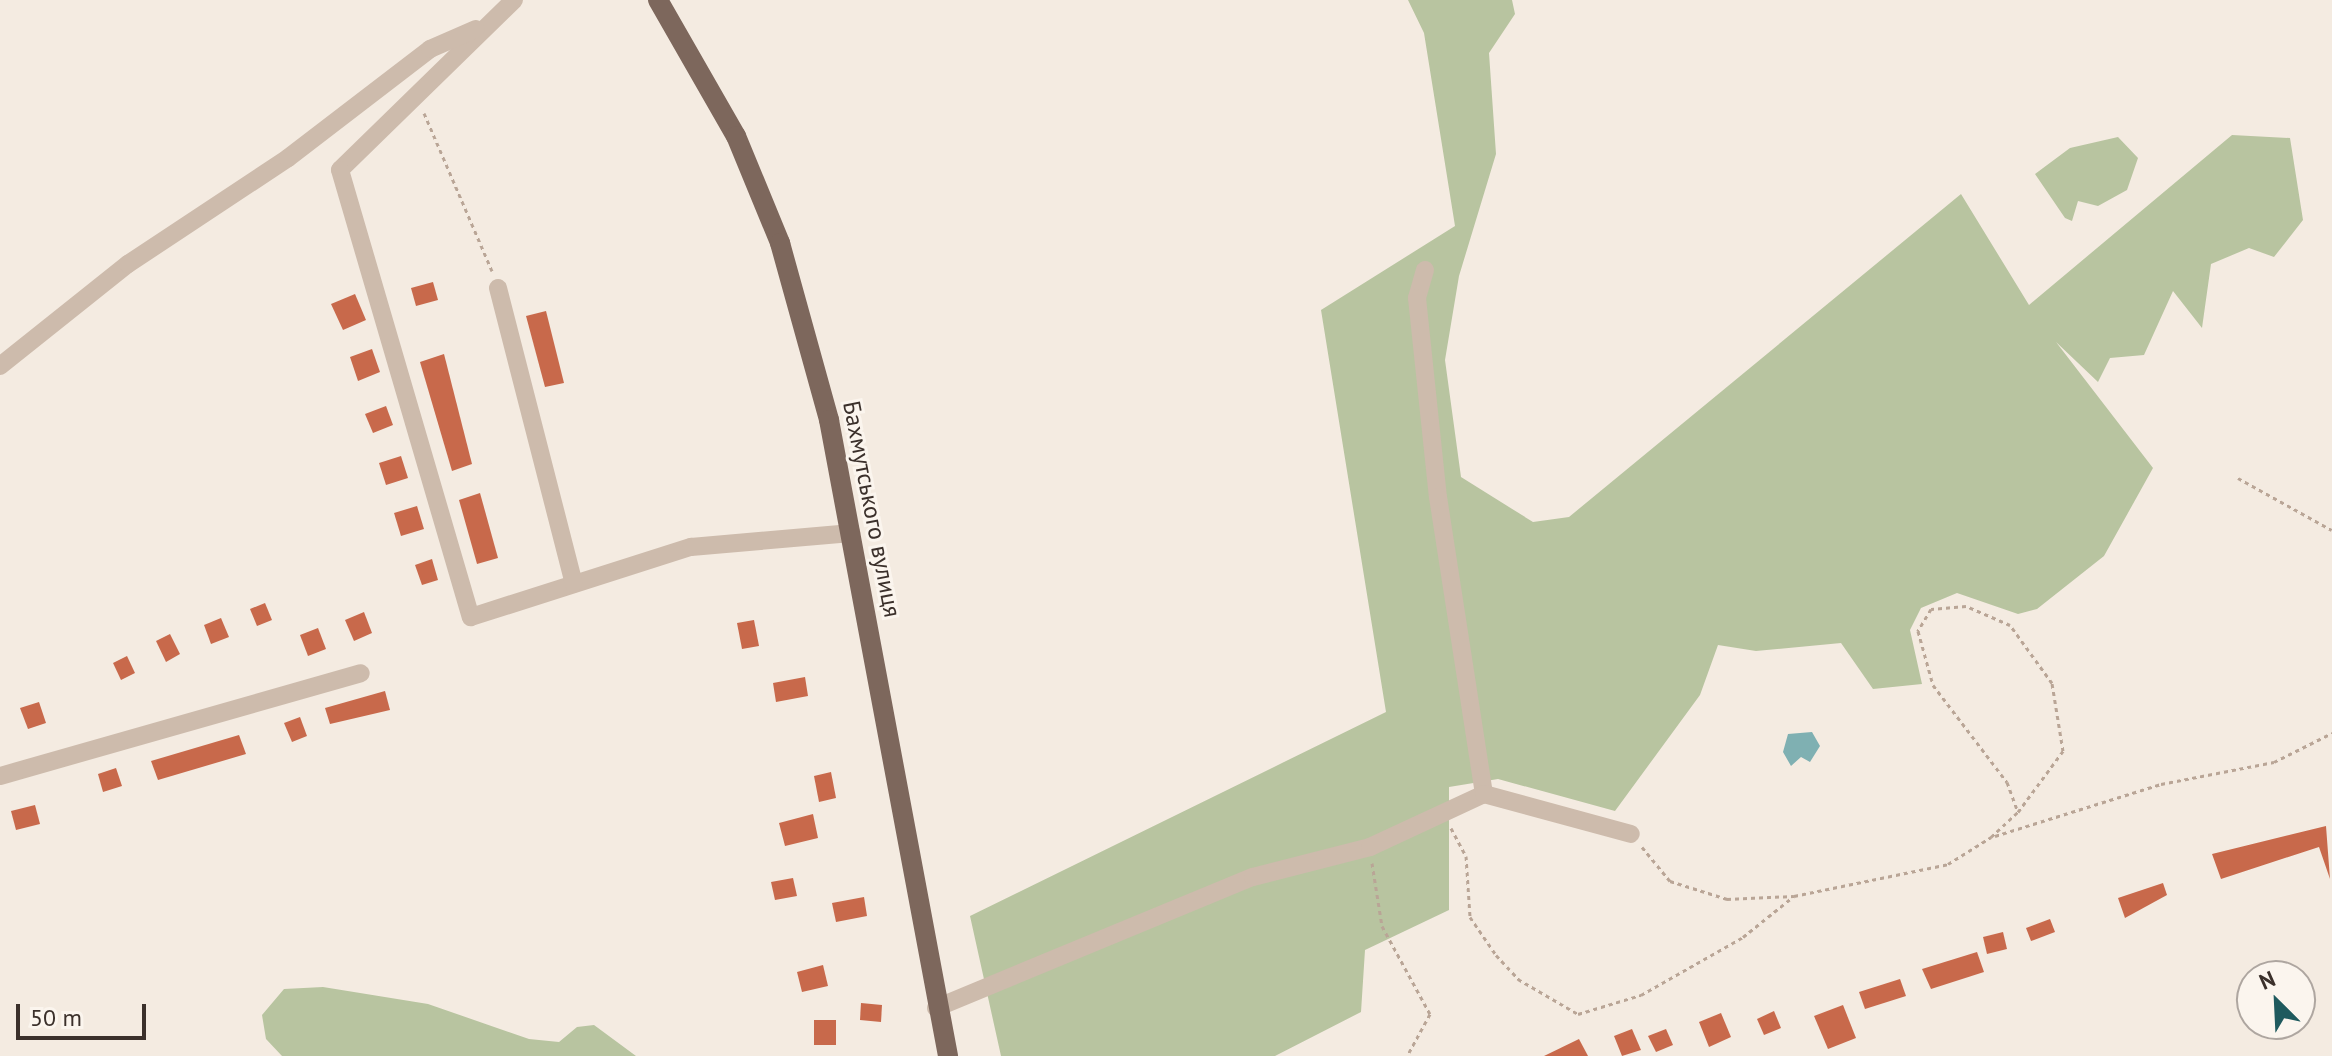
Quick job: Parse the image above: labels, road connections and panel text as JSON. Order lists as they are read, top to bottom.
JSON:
{
  "streets": {
    "main road": ["Бахмутського вулиця"]
  },
  "scale_bar": "50 m",
  "north": "top left"
}
